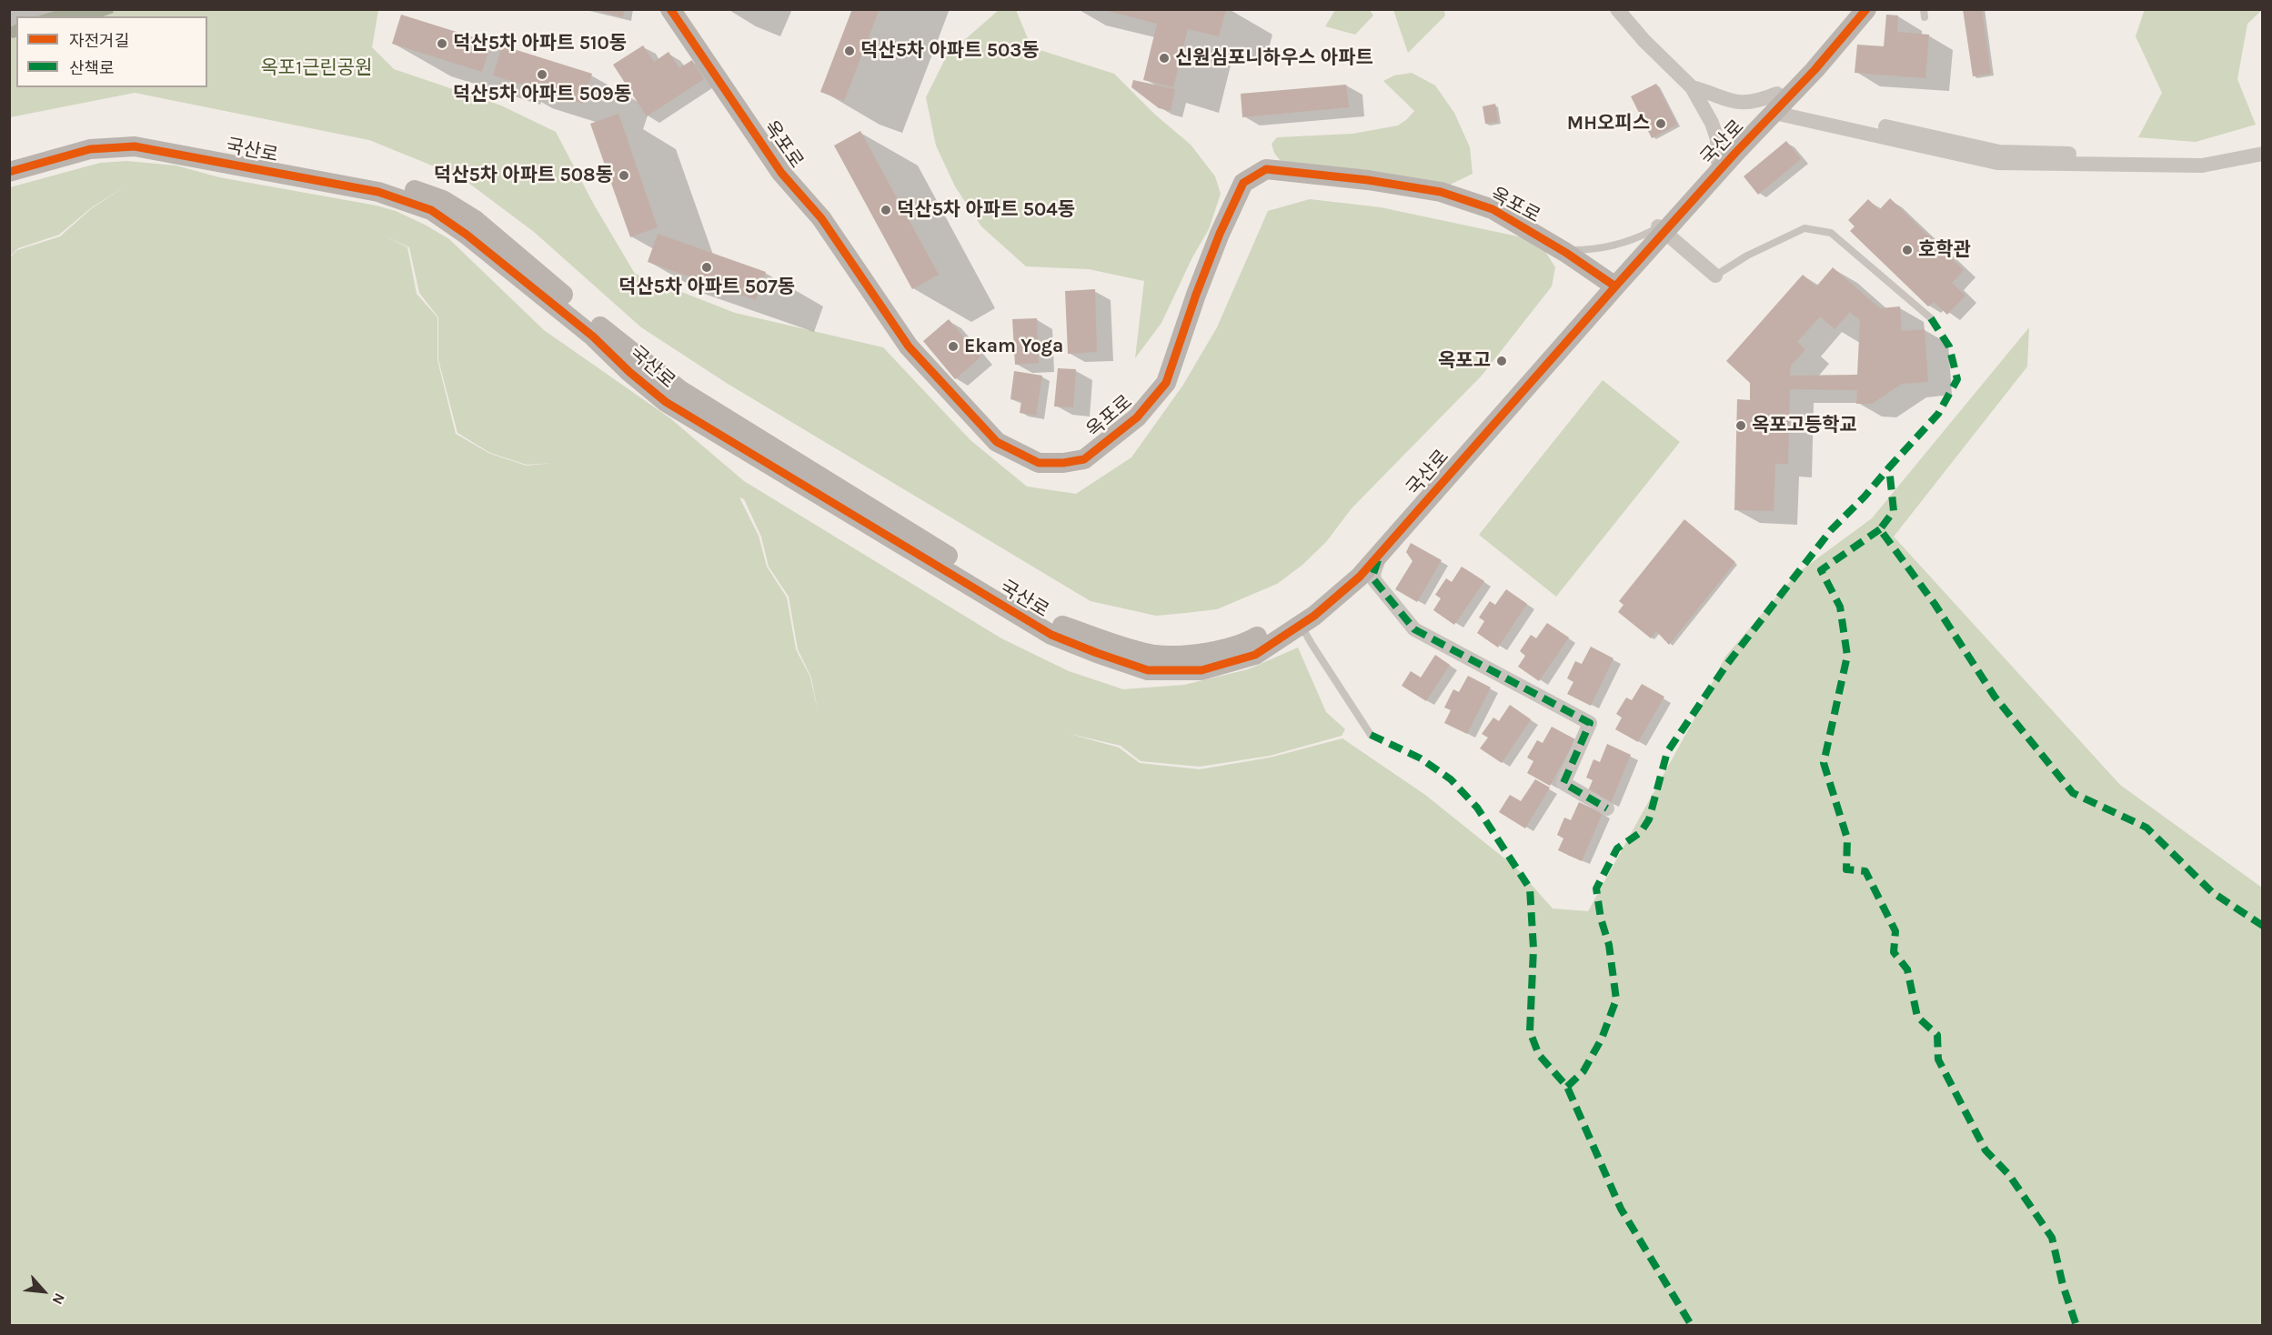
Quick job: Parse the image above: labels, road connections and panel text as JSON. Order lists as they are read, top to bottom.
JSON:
{
  "streets": {
    "street": ["국산로", "옥포로"]
  },
  "crossings": [
    ["국산로", "옥포로"]
  ],
  "parks": ["옥포1근린공원"],
  "places": [
    "덕산5차 아파트 510동",
    "덕산5차 아파트 503동",
    "신원심포니하우스 아파트",
    "덕산5차 아파트 509동",
    "MH오피스",
    "덕산5차 아파트 508동",
    "덕산5차 아파트 504동",
    "호학관",
    "덕산5차 아파트 507동",
    "Ekam Yoga",
    "옥포고",
    "옥포고등학교"
  ],
  "legend": ["자전거길", "산책로"],
  "north": "bottom right"
}
